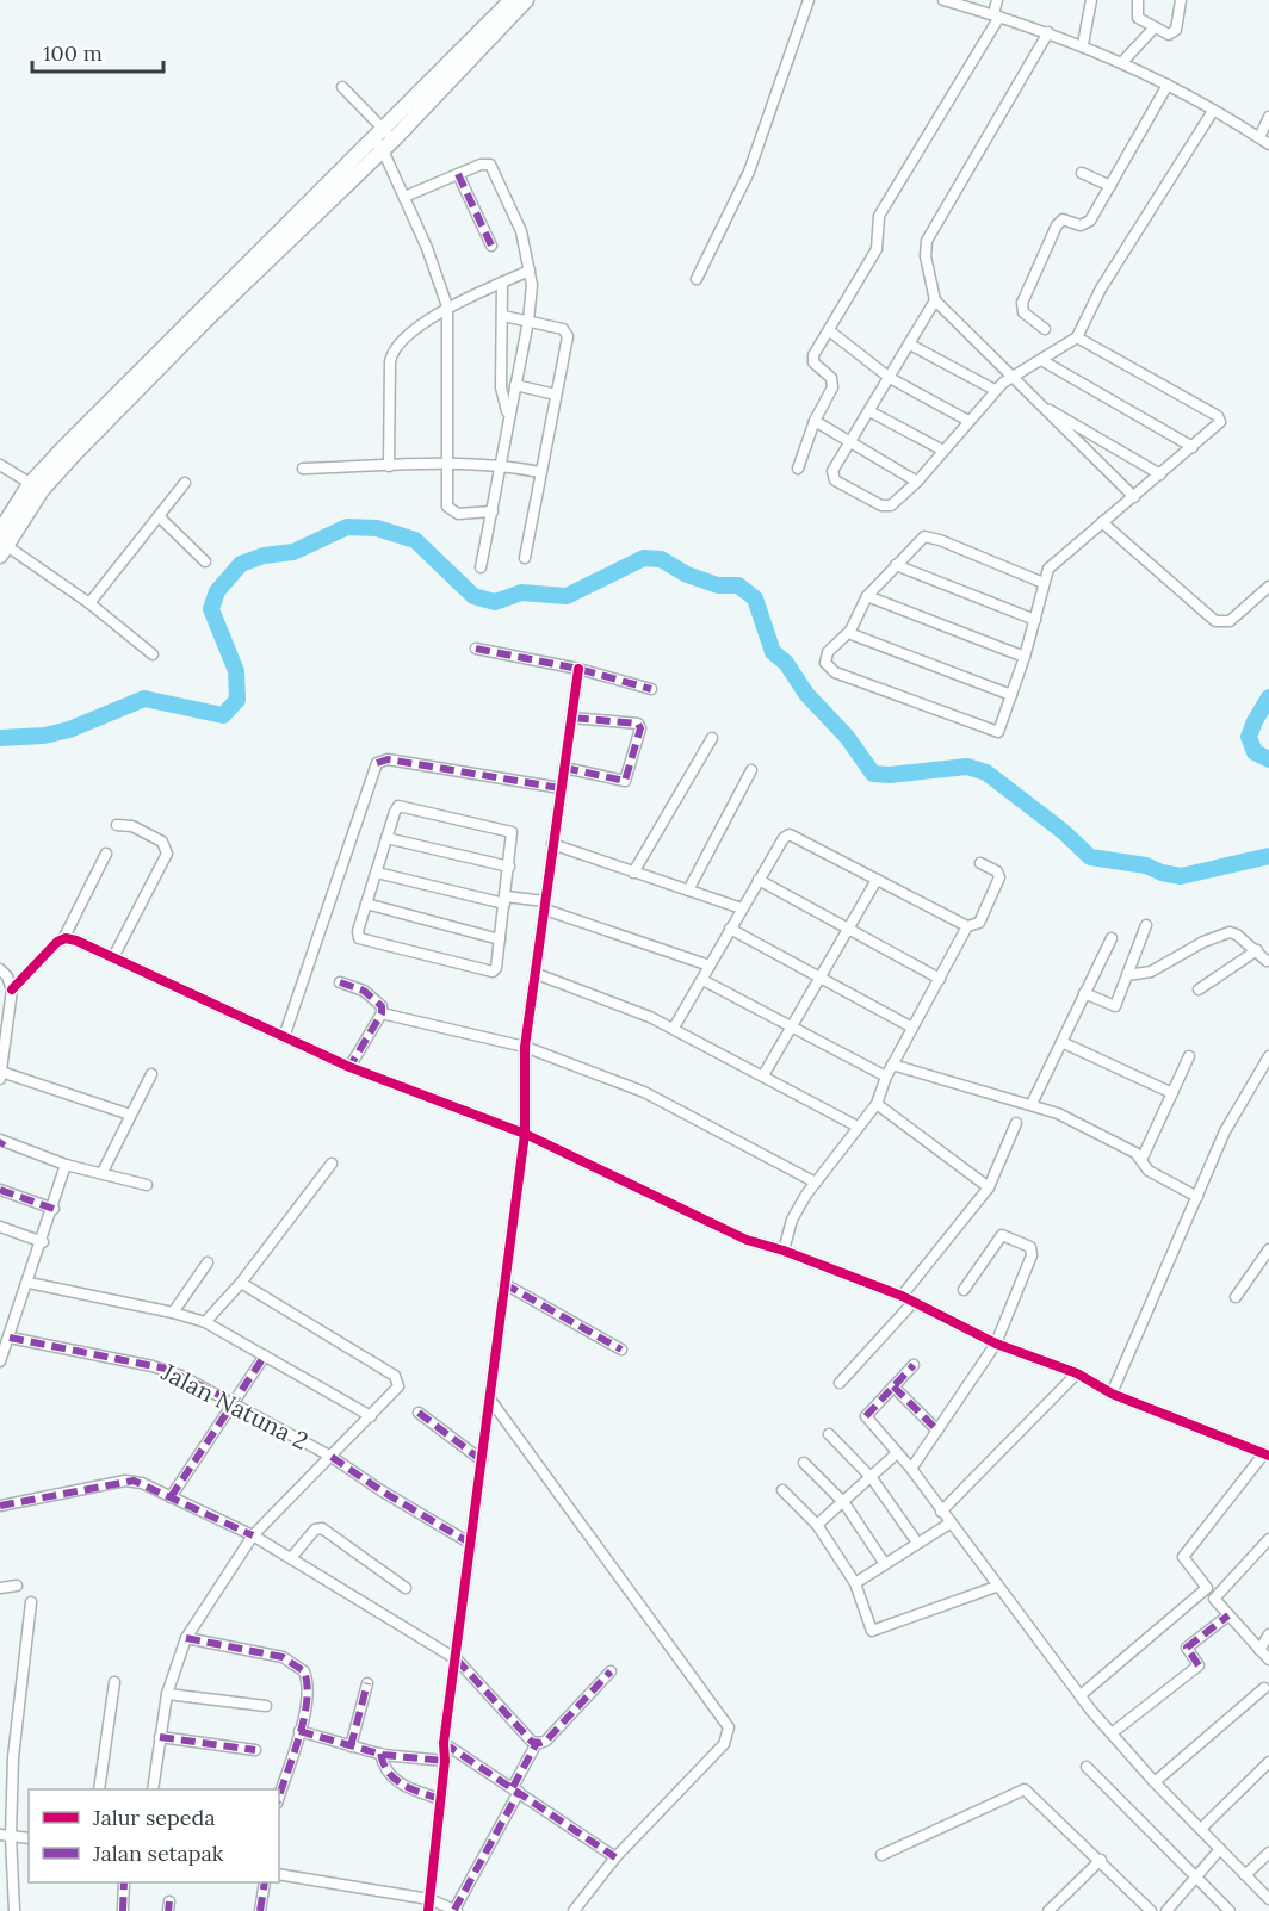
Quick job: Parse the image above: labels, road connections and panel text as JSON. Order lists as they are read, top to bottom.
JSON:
{
  "streets": {
    "street": ["Jalan Natuna 2"]
  },
  "legend": ["Jalur sepeda", "Jalan setapak"],
  "scale_bar": "100 m"
}
